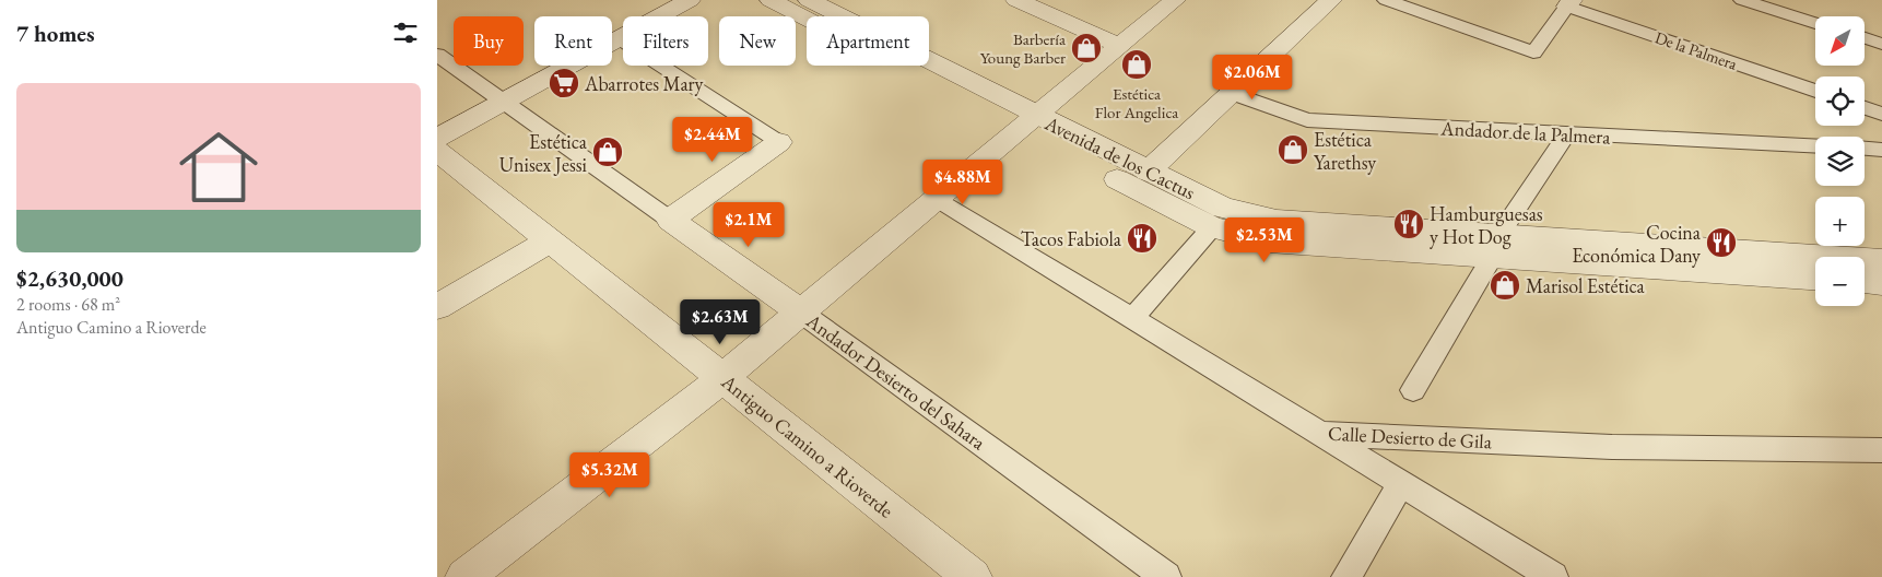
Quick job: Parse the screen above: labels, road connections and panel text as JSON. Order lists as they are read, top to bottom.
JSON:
{
  "streets": {
    "street": [
      "De la Palmera",
      "Andador de la Palmera",
      "Avenida de los Cactus",
      "Andador Desierto del Sahara",
      "Calle Desierto de Gila",
      "Antiguo Camino a Rioverde"
    ]
  },
  "places": {
    "shop": [
      "Barbería Young Barber",
      "Estética Flor Angelica",
      "Estética Yarethsy",
      "Estética Unisex Jessi",
      "Marisol Estética"
    ],
    "supermarket": ["Abarrotes Mary"],
    "restaurant": ["Hamburguesas y Hot Dog", "Tacos Fabiola", "Cocina Económica Dany"]
  },
  "north": "bottom left",
  "page": {
    "heading": "7 homes",
    "map_buttons": ["+", "−"],
    "chip": [
      "Buy",
      "Rent",
      "Filters",
      "New",
      "Apartment"
    ],
    "price": [
      "$2.06M",
      "$2.44M",
      "$4.88M",
      "$2.1M",
      "$2.53M",
      "$2.63M",
      "$5.32M"
    ],
    "list": [
      {
        "name": "$2,630,000",
        "note": "2 rooms · 68 m² · Antiguo Camino a Rioverde"
      }
    ]
  }
}
